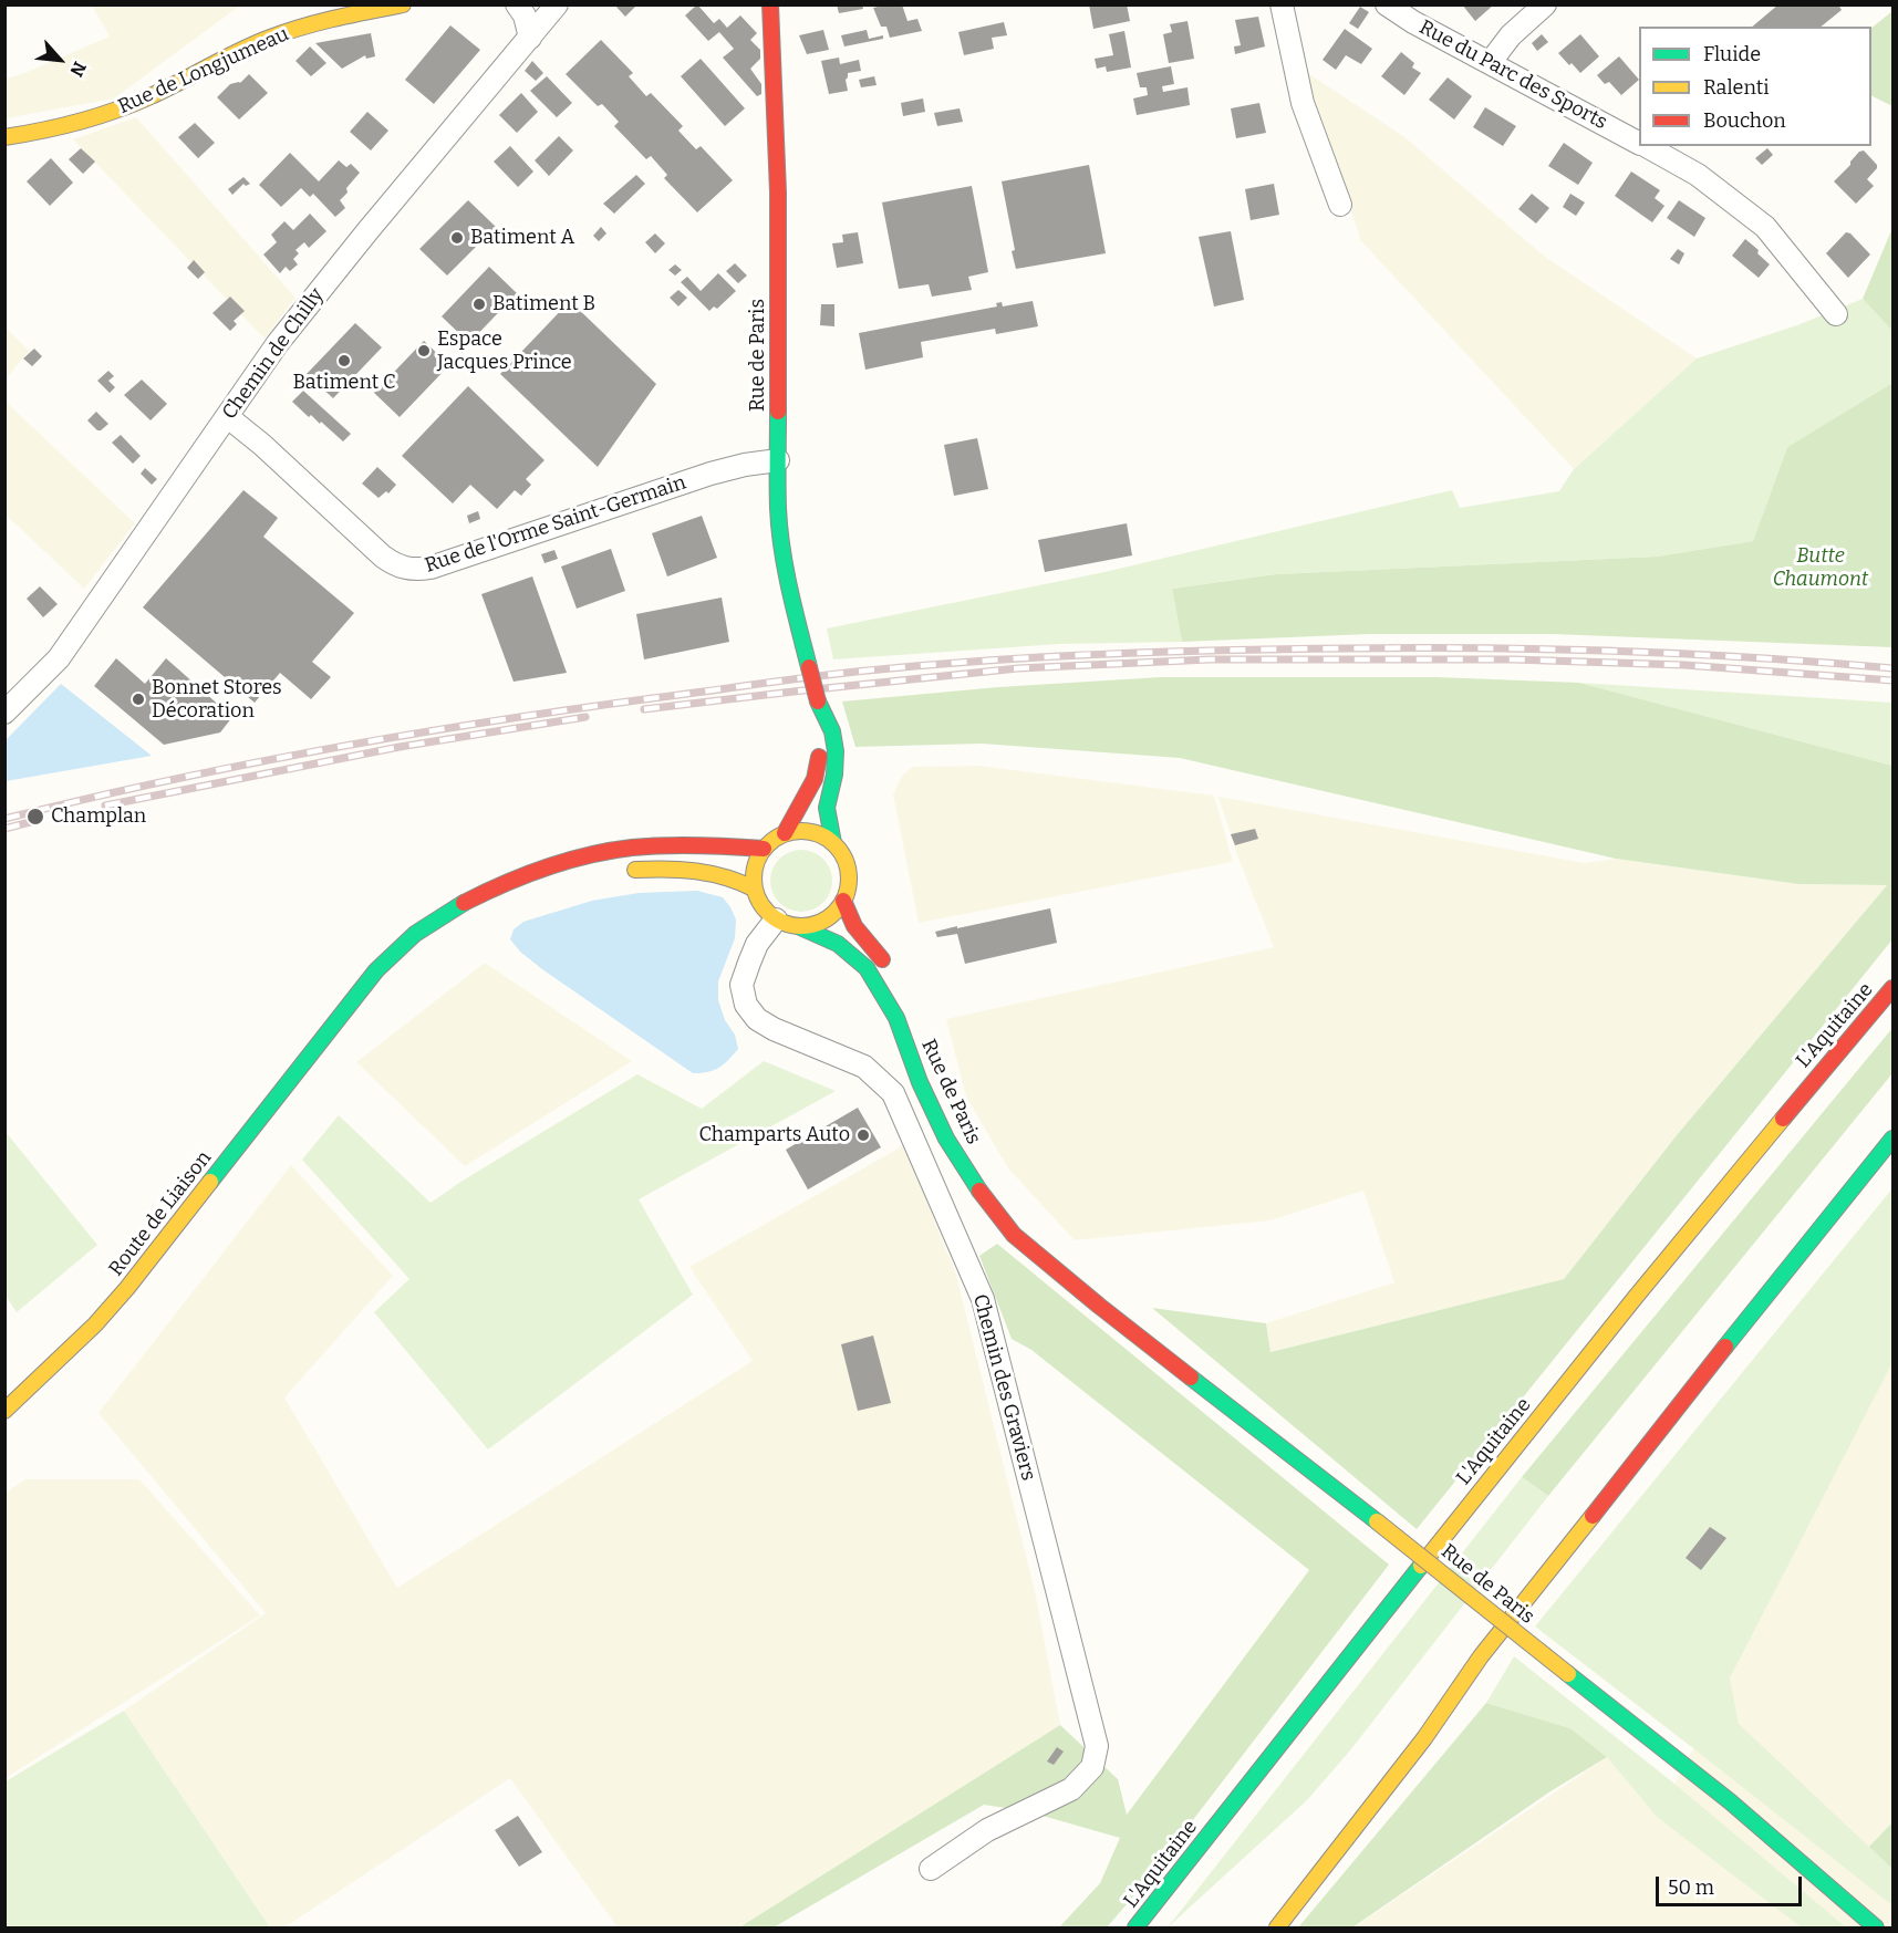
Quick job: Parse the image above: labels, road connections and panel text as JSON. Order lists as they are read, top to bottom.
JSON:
{
  "streets": {
    "main road": [
      "Rue de Longjumeau",
      "Rue de Paris",
      "L'Aquitaine",
      "Route de Liaison"
    ],
    "street": [
      "Rue du Parc des Sports",
      "Chemin de Chilly",
      "Rue de l'Orme Saint-Germain",
      "Chemin des Graviers"
    ]
  },
  "crossings": [
    ["Chemin de Chilly", "Rue de l'Orme Saint-Germain"],
    ["Rue de Paris", "Rue de l'Orme Saint-Germain"],
    ["Rue de Paris", "Route de Liaison"],
    ["Rue de Paris", "Chemin des Graviers"],
    ["Route de Liaison", "Chemin des Graviers"]
  ],
  "parks": ["Butte Chaumont"],
  "places": [
    "Batiment A",
    "Batiment B",
    "Espace Jacques Prince",
    "Batiment C",
    "Bonnet Stores Décoration",
    "Champlan",
    "Champarts Auto"
  ],
  "legend": ["Fluide", "Ralenti", "Bouchon"],
  "scale_bar": "50 m",
  "north": "bottom right"
}
